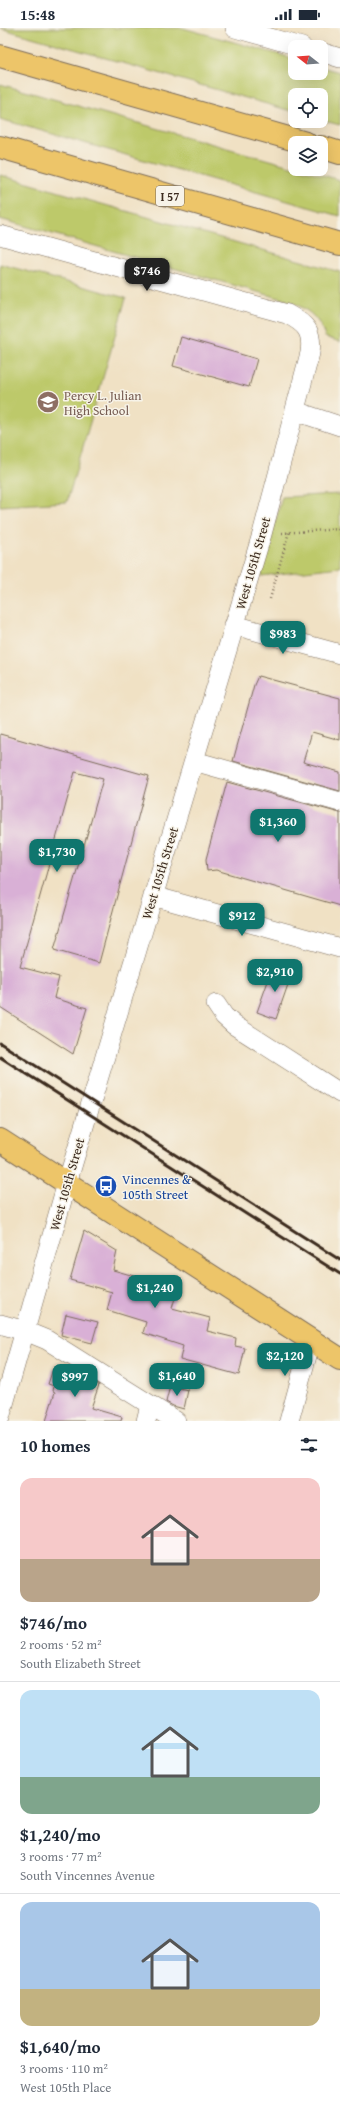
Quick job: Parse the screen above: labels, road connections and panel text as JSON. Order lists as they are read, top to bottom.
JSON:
{
  "streets": {
    "main road": ["I 57"],
    "street": ["West 105th Street"]
  },
  "places": {
    "school or university": ["Percy L. Julian High School"],
    "bus stop": ["Vincennes & 105th Street"]
  },
  "north": "left",
  "page": {
    "status": "15:48",
    "price": [
      "$746",
      "$983",
      "$1,360",
      "$1,730",
      "$912",
      "$2,910",
      "$1,240",
      "$2,120",
      "$1,640",
      "$997"
    ],
    "heading": "10 homes",
    "list": [
      {
        "name": "$746/mo",
        "note": "2 rooms · 52 m² · South Elizabeth Street"
      },
      {
        "name": "$1,240/mo",
        "note": "3 rooms · 77 m² · South Vincennes Avenue"
      },
      {
        "name": "$1,640/mo",
        "note": "3 rooms · 110 m² · West 105th Place"
      }
    ]
  }
}
